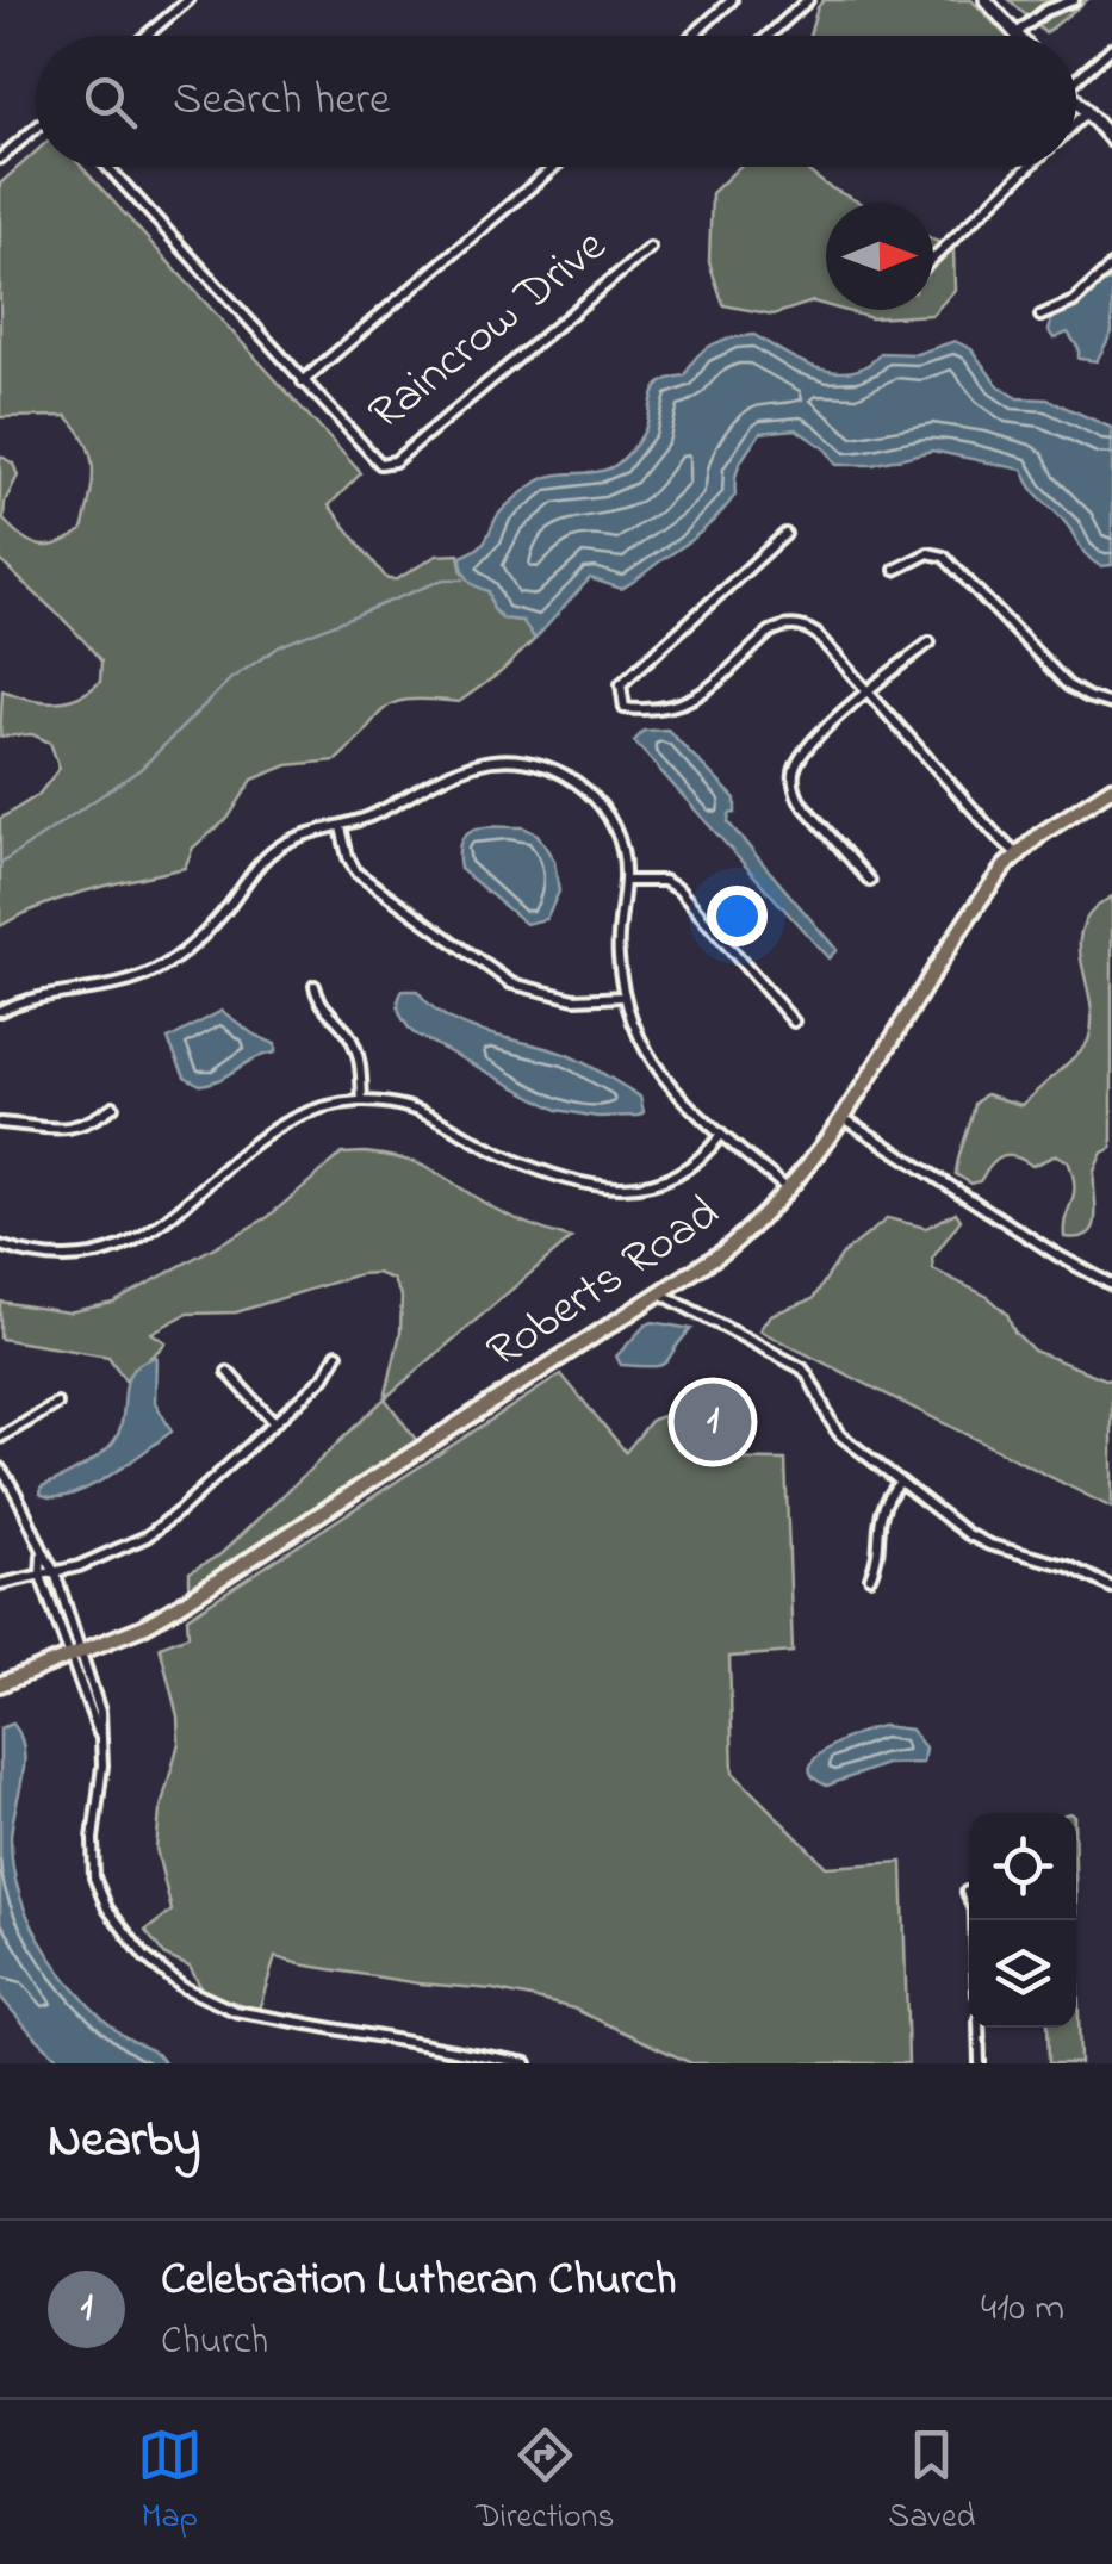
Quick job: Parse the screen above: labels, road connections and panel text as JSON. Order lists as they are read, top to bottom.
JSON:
{
  "streets": {
    "main road": ["Roberts Road"],
    "street": ["Raincrow Drive"]
  },
  "north": "right",
  "page": {
    "search": "Search here",
    "pins": "1",
    "heading": "Nearby",
    "list": [
      {
        "mark": "1",
        "name": "Celebration Lutheran Church",
        "note": "Church",
        "value": "410 m"
      }
    ],
    "nav": ["Map", "Directions", "Saved"]
  }
}
